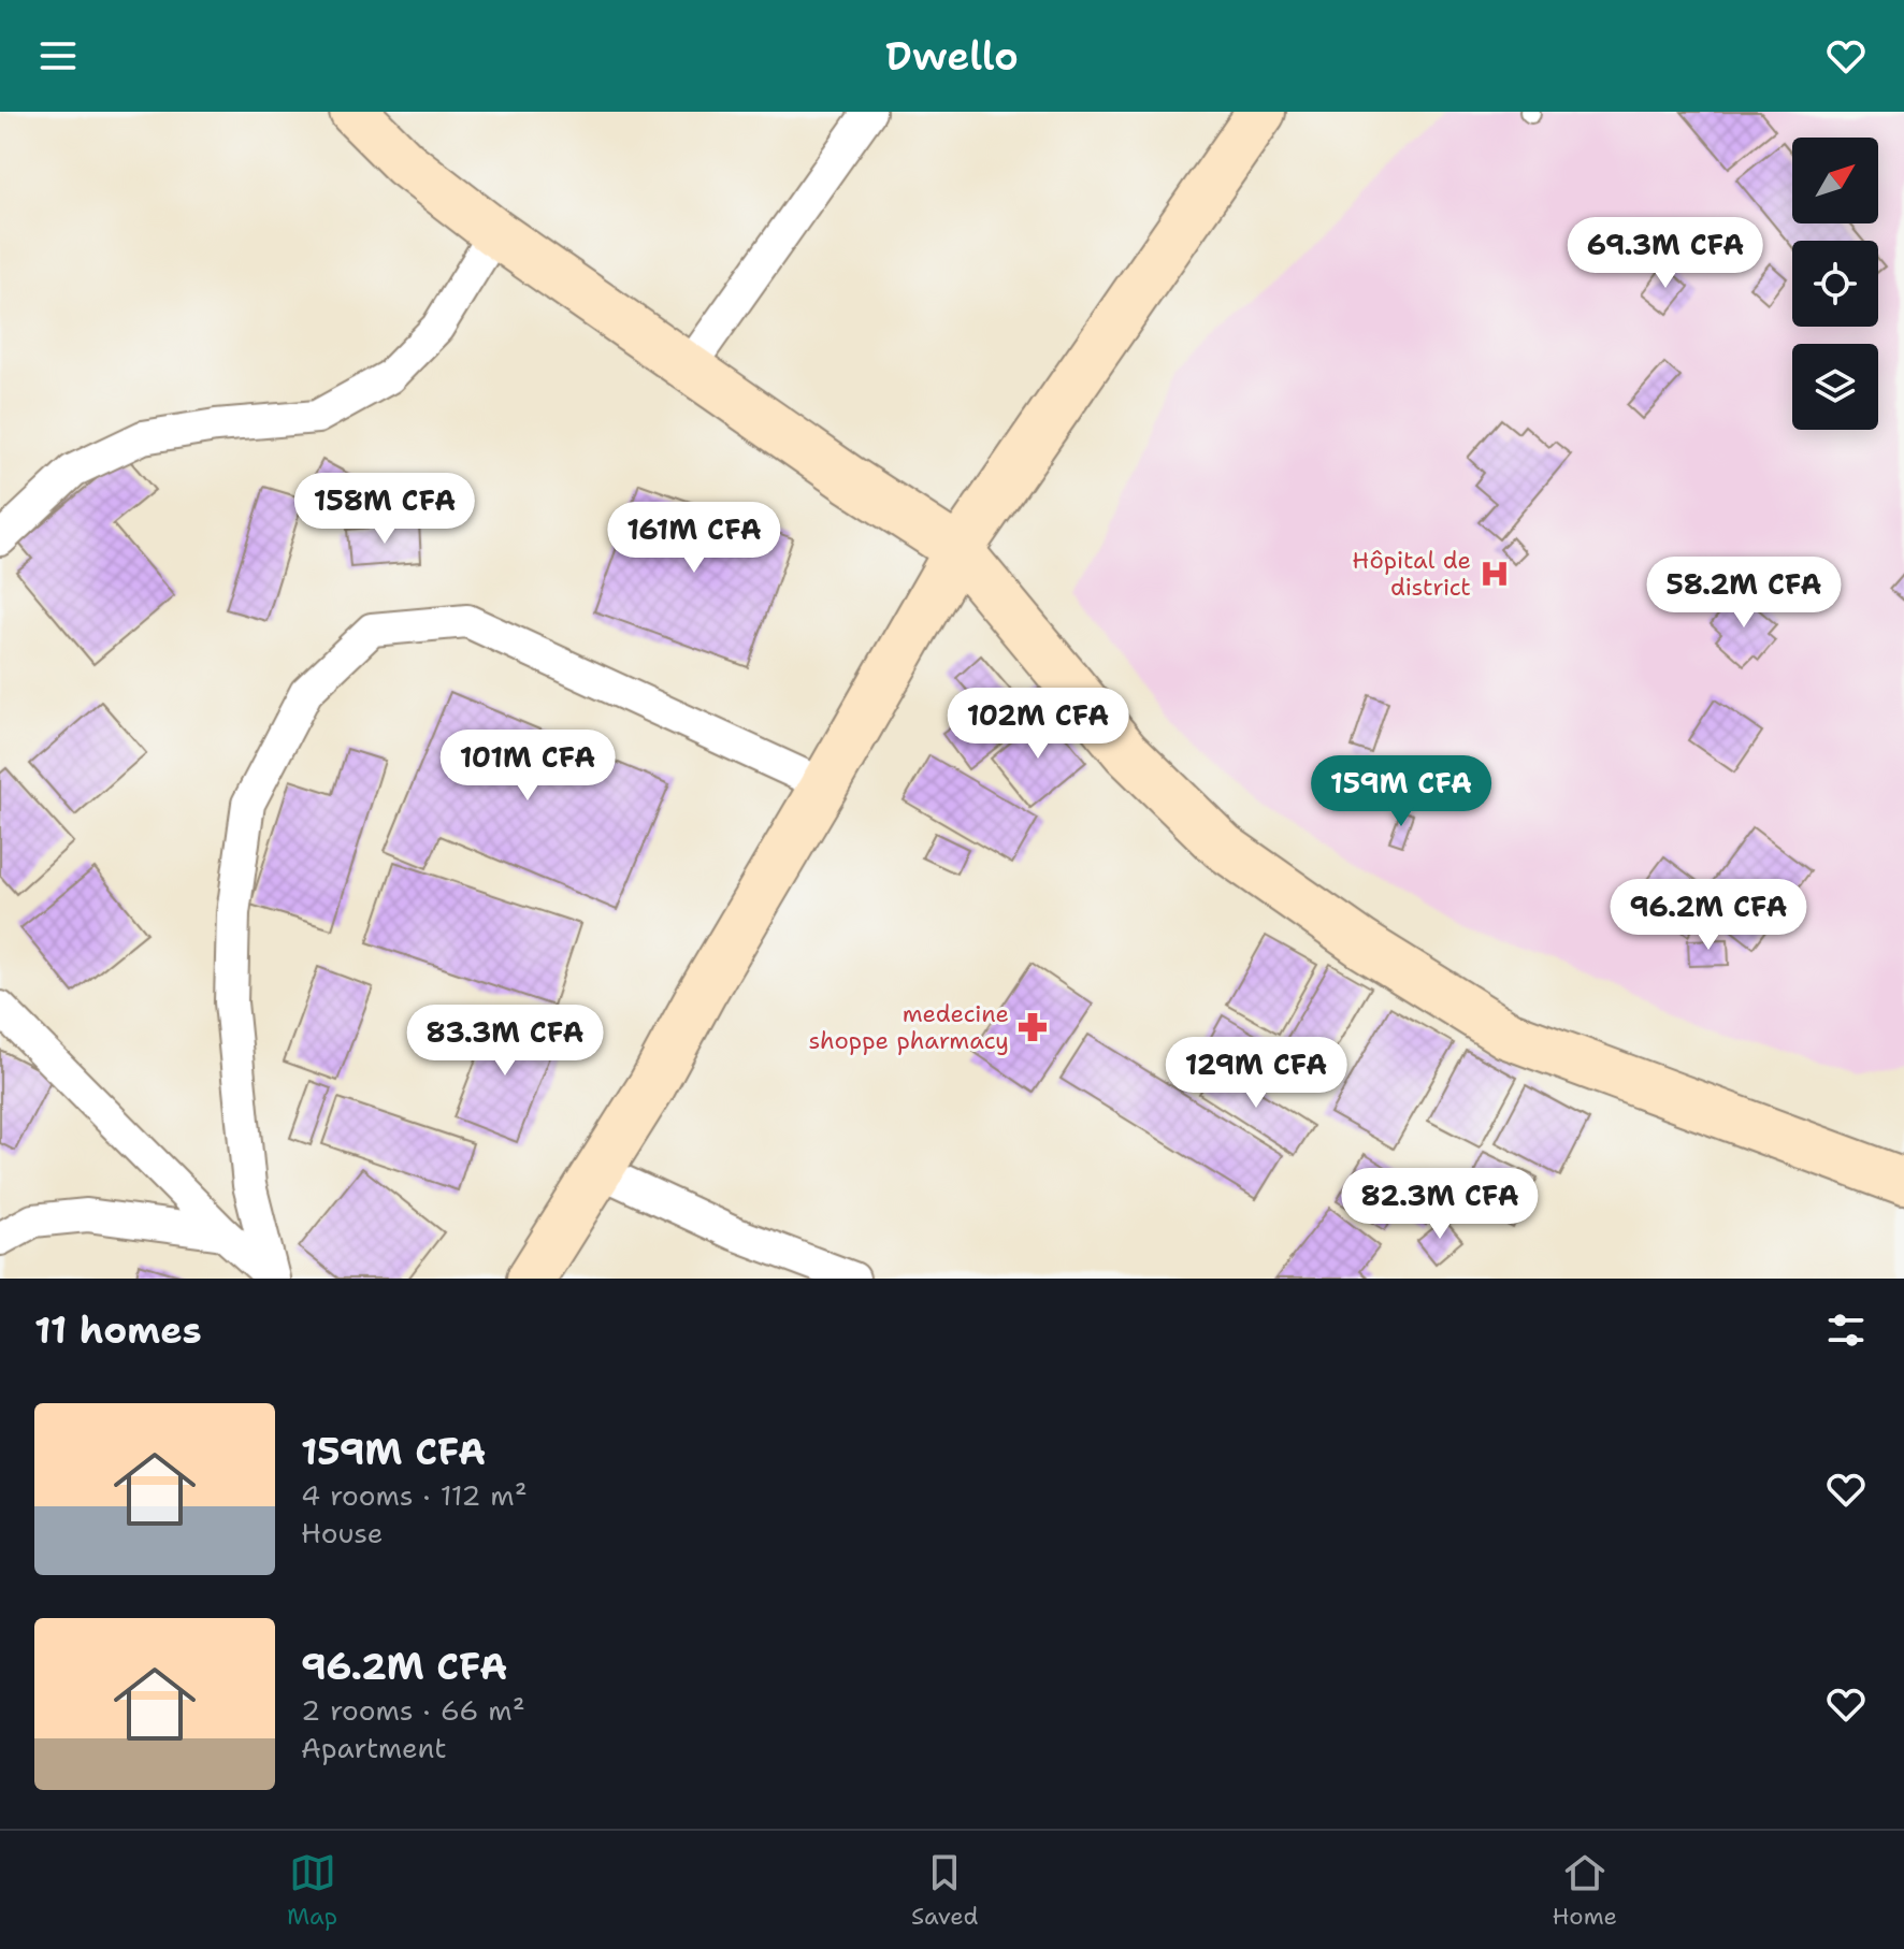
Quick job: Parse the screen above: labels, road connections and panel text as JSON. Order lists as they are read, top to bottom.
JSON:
{
  "places": {
    "hospital": ["Hôpital de district"],
    "pharmacy": ["medecine shoppe pharmacy"]
  },
  "north": "top right",
  "page": {
    "header": "Dwello",
    "price": [
      "69.3M CFA",
      "158M CFA",
      "161M CFA",
      "58.2M CFA",
      "102M CFA",
      "101M CFA",
      "159M CFA",
      "96.2M CFA",
      "83.3M CFA",
      "129M CFA",
      "82.3M CFA"
    ],
    "heading": "11 homes",
    "list": [
      {
        "name": "159M CFA",
        "note": "4 rooms · 112 m² · House"
      },
      {
        "name": "96.2M CFA",
        "note": "2 rooms · 66 m² · Apartment"
      }
    ],
    "tabs": ["Map", "Saved", "Home"]
  }
}
